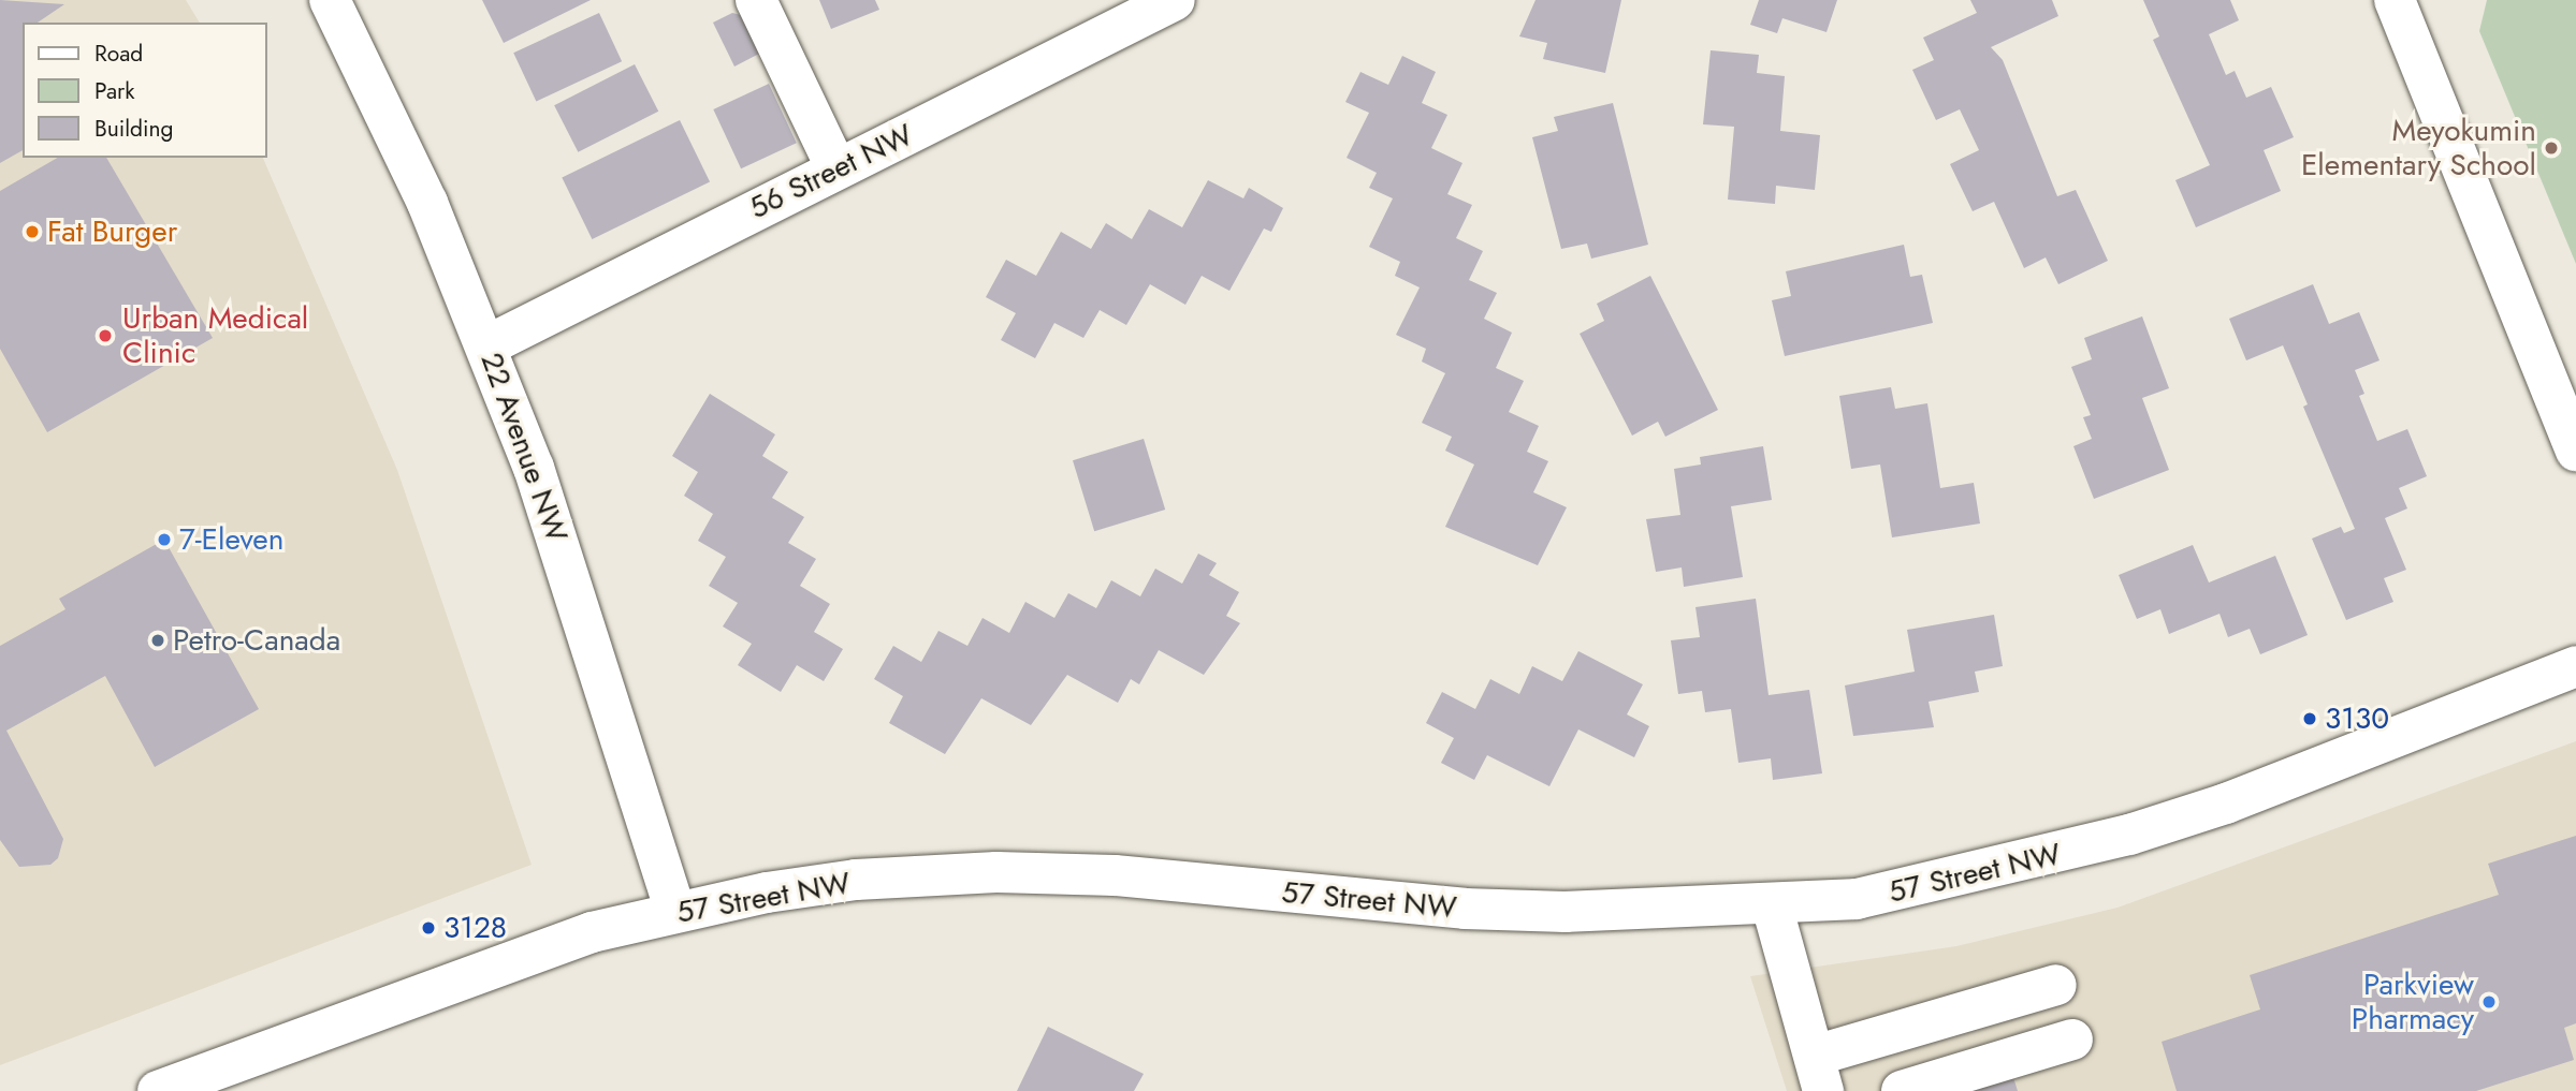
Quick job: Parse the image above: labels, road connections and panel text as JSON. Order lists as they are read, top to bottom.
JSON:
{
  "streets": {
    "street": ["56 Street NW", "22 Avenue NW", "57 Street NW"]
  },
  "crossings": [
    ["56 Street NW", "22 Avenue NW"],
    ["22 Avenue NW", "57 Street NW"]
  ],
  "places": [
    "Meyokumin Elementary School",
    "Fat Burger",
    "Urban Medical Clinic",
    "7-Eleven",
    "Petro-Canada",
    "3130",
    "3128",
    "Parkview Pharmacy"
  ],
  "legend": ["Road", "Park", "Building"]
}
